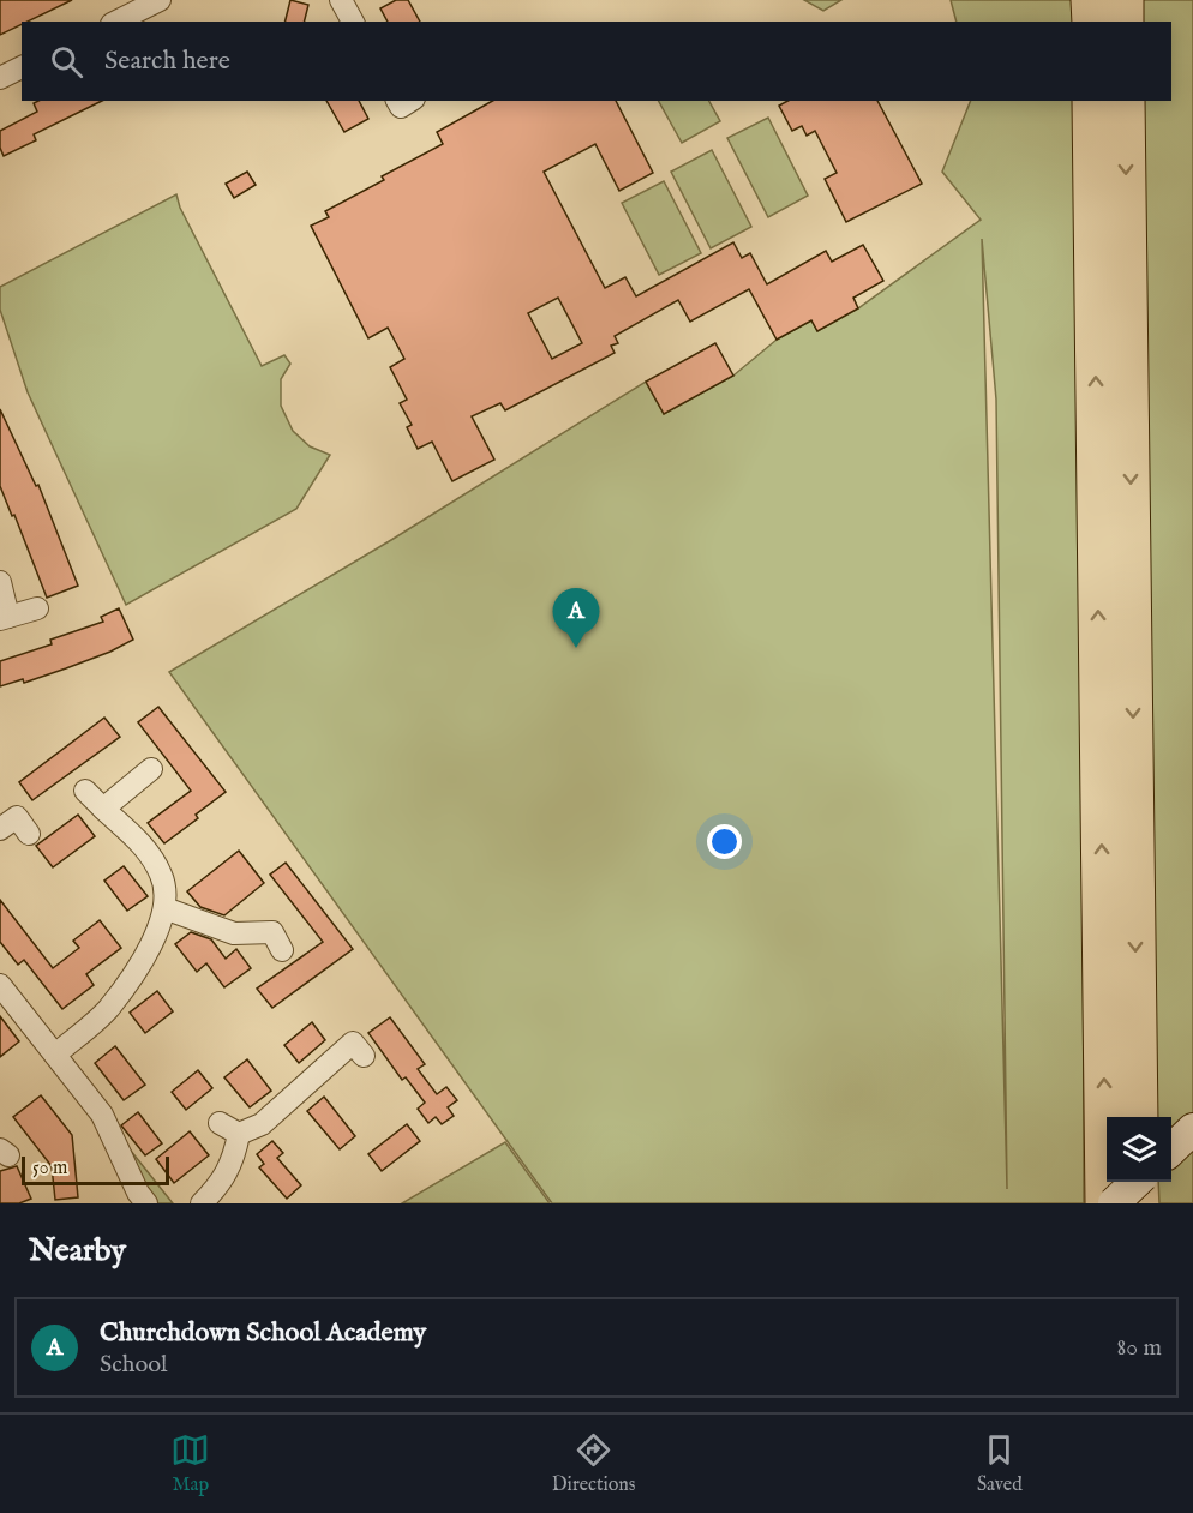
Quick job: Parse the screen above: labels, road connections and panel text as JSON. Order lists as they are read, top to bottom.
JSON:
{
  "scale_bar": "50 m",
  "page": {
    "search": "Search here",
    "pins": "A",
    "scale": "50 m",
    "heading": "Nearby",
    "list": [
      {
        "mark": "A",
        "name": "Churchdown School Academy",
        "note": "School",
        "value": "80 m"
      }
    ],
    "nav": ["Map", "Directions", "Saved"]
  }
}
